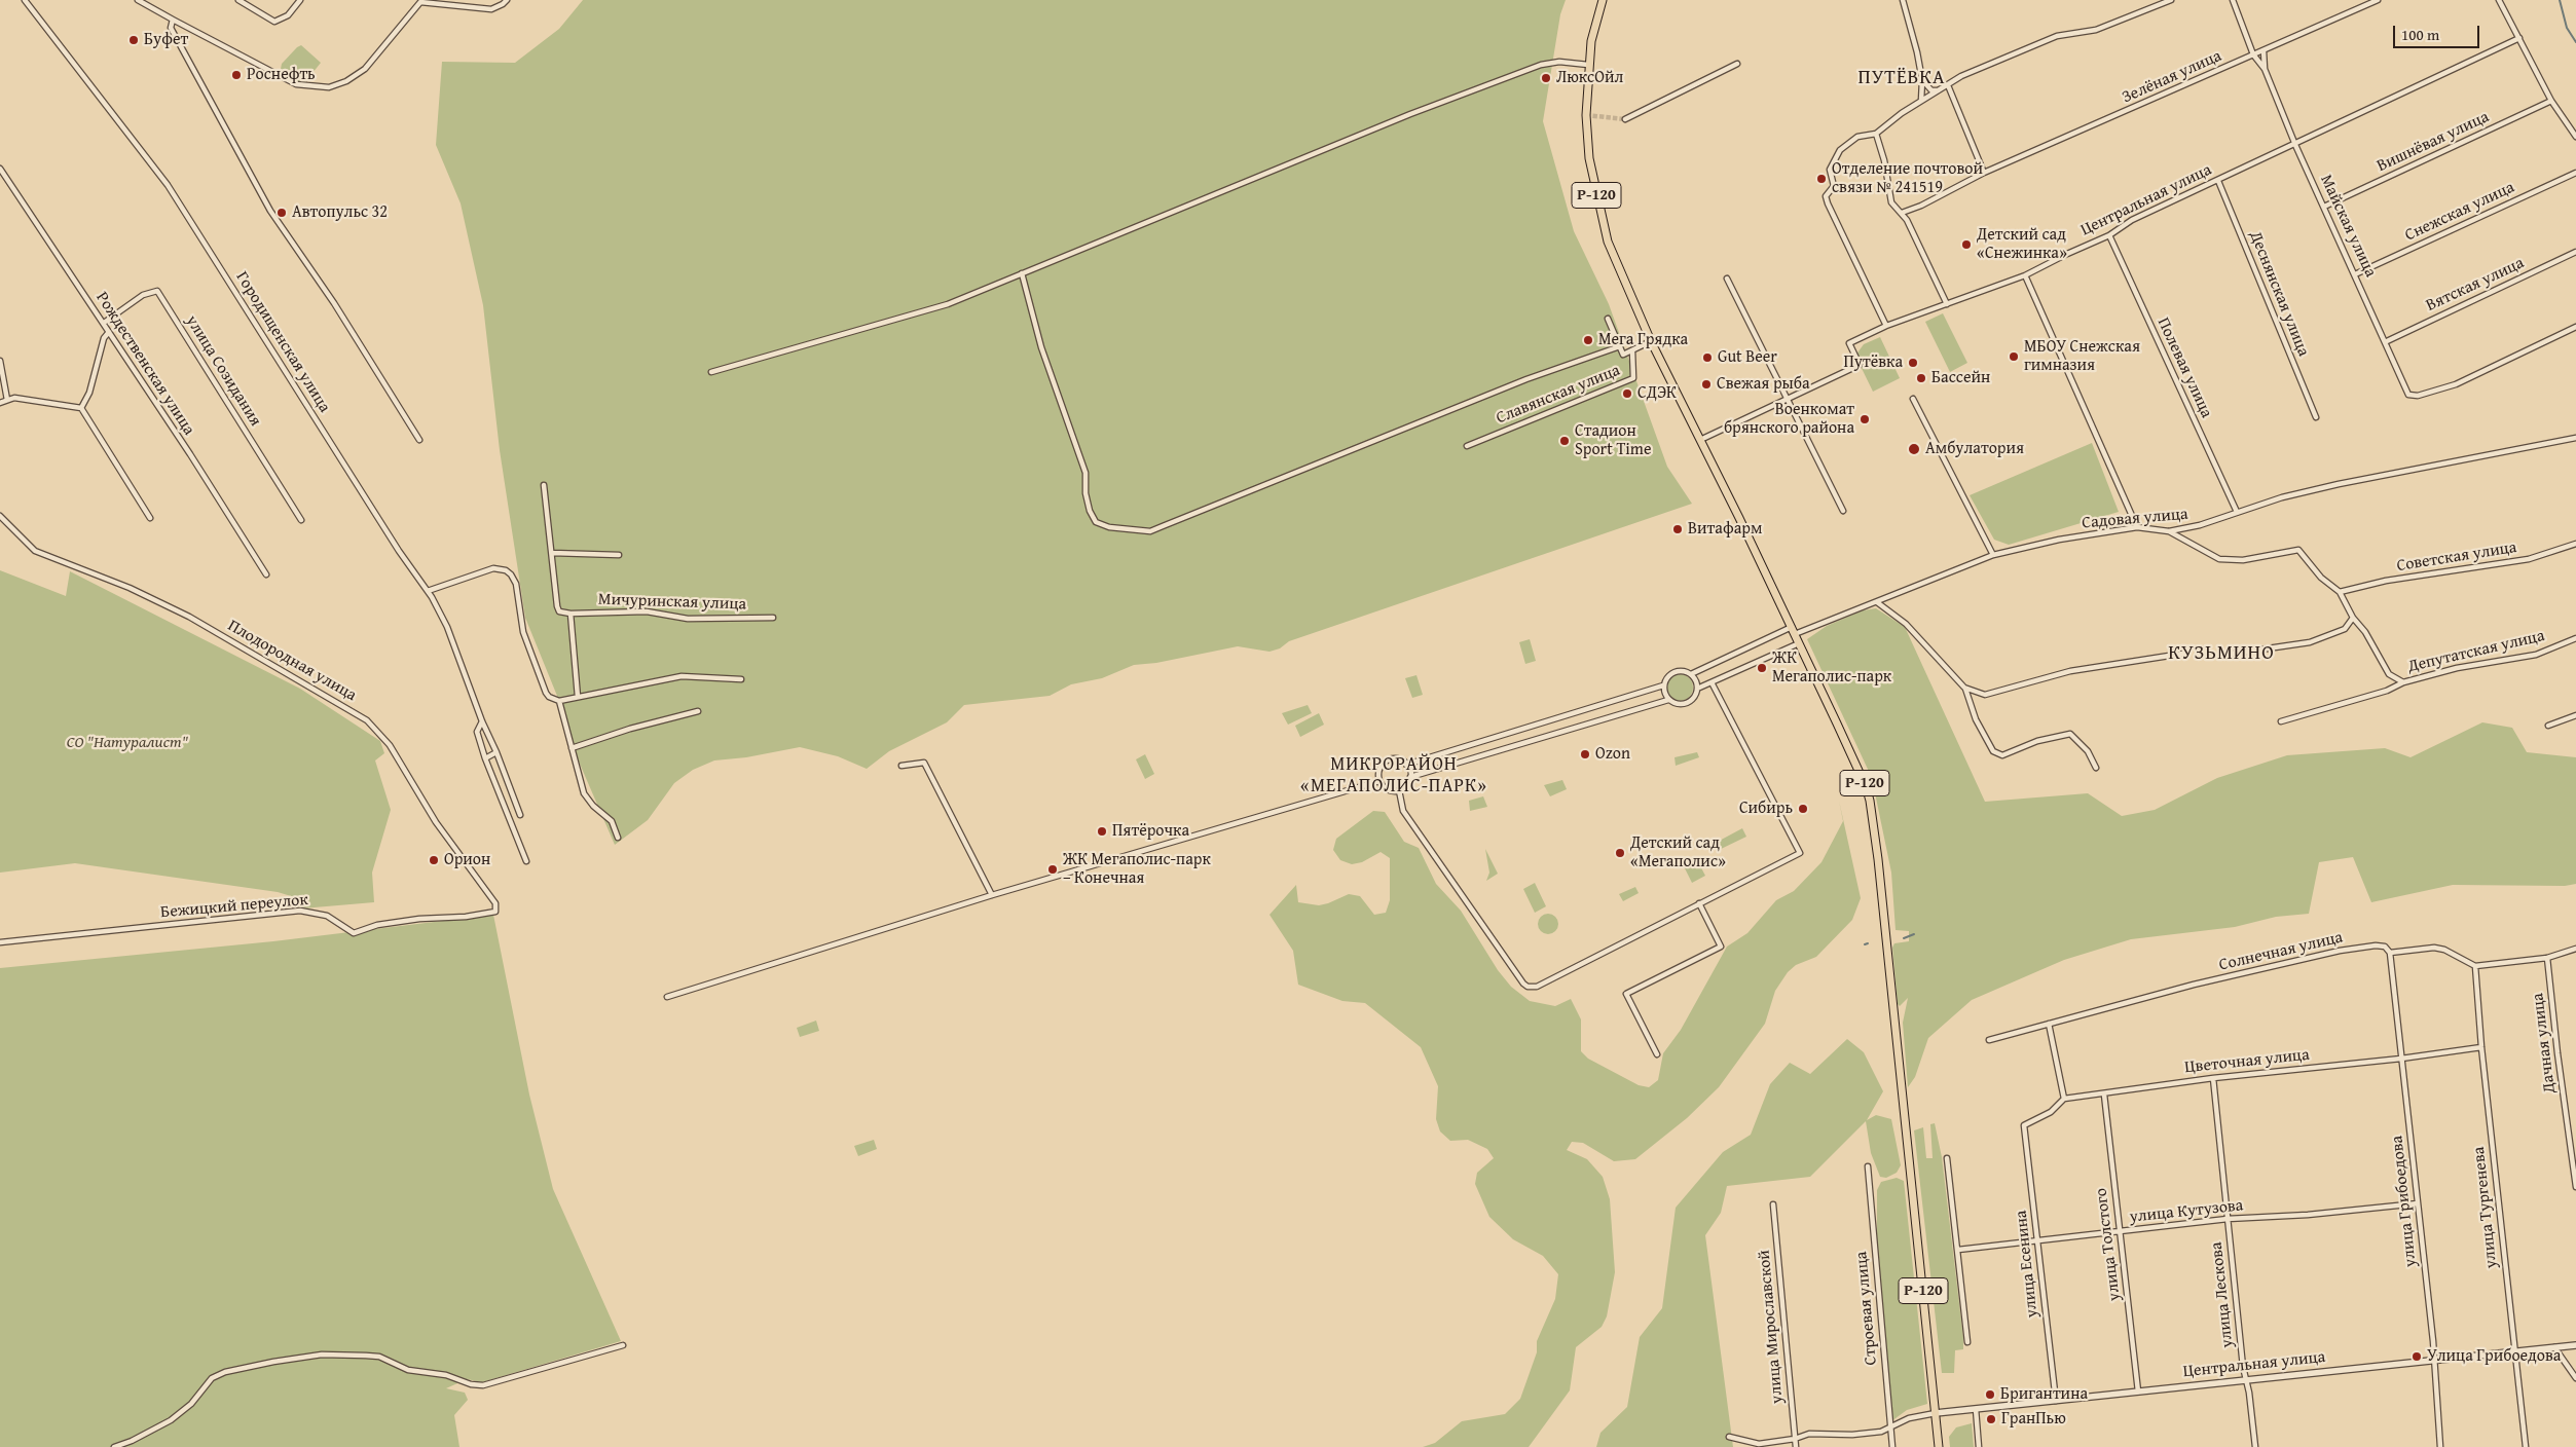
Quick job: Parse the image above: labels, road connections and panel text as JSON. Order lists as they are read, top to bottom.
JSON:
{
  "streets": {
    "main road": ["Р-120"],
    "street": [
      "Зелёная улица",
      "Вишнёвая улица",
      "Центральная улица",
      "Снежская улица",
      "Майская улица",
      "Вятская улица",
      "Деснянская улица",
      "Городищенская улица",
      "Рождественская улица",
      "Полевая улица",
      "улица Созидания",
      "Славянская улица",
      "Садовая улица",
      "Советская улица",
      "Мичуринская улица",
      "Депутатская улица",
      "Плодородная улица",
      "Бежицкий переулок",
      "Солнечная улица",
      "Дачная улица",
      "Цветочная улица",
      "улица Грибоедова",
      "улица Тургенева",
      "улица Кутузова",
      "улица Толстого",
      "улица Есенина",
      "улица Лескова",
      "Строевая улица",
      "улица Мирославской"
    ]
  },
  "crossings": [
    ["Вишнёвая улица", "Майская улица"],
    ["Р-120", "Центральная улица"],
    ["Р-120", "Садовая улица"],
    ["Центральная улица", "Майская улица"],
    ["Центральная улица", "Деснянская улица"],
    ["Центральная улица", "Полевая улица"],
    ["Центральная улица", "улица Грибоедова"],
    ["Центральная улица", "улица Тургенева"],
    ["Центральная улица", "улица Толстого"],
    ["Центральная улица", "улица Есенина"],
    ["Центральная улица", "улица Лескова"],
    ["Снежская улица", "Майская улица"],
    ["Майская улица", "Вятская улица"],
    ["Рождественская улица", "улица Созидания"],
    ["Полевая улица", "Садовая улица"],
    ["Садовая улица", "Депутатская улица"],
    ["Советская улица", "Депутатская улица"],
    ["Плодородная улица", "Бежицкий переулок"],
    ["Солнечная улица", "улица Грибоедова"],
    ["Солнечная улица", "улица Тургенева"],
    ["Цветочная улица", "улица Грибоедова"],
    ["Цветочная улица", "улица Тургенева"],
    ["Цветочная улица", "улица Толстого"],
    ["Цветочная улица", "улица Есенина"],
    ["Цветочная улица", "улица Лескова"],
    ["улица Грибоедова", "улица Кутузова"],
    ["улица Кутузова", "улица Толстого"],
    ["улица Кутузова", "улица Есенина"],
    ["улица Кутузова", "улица Лескова"]
  ],
  "districts": ["ПУТЁВКА", "КУЗЬМИНО", "МИКРОРАЙОН «МЕГАПОЛИС-ПАРК»"],
  "parks": ["СО \"Натуралист\""],
  "places": [
    "Буфет",
    "Роснефть",
    "ЛюксОйл",
    "Отделение почтовой связи № 241519",
    "Автопульс 32",
    "Детский сад «Снежинка»",
    "Мега Грядка",
    "МБОУ Снежская гимназия",
    "Gut Beer",
    "Путёвка",
    "Бассейн",
    "Свежая рыба",
    "СДЭК",
    "Военкомат брянского района",
    "Стадион Sport Time",
    "Амбулатория",
    "Витафарм",
    "ЖК Мегаполис-парк",
    "Ozon",
    "Сибирь",
    "Пятёрочка",
    "Детский сад «Мегаполис»",
    "Орион",
    "ЖК Мегаполис-парк – Конечная",
    "Улица Грибоедова",
    "Бригантина",
    "ГранПью"
  ],
  "scale_bar": "100 m"
}
